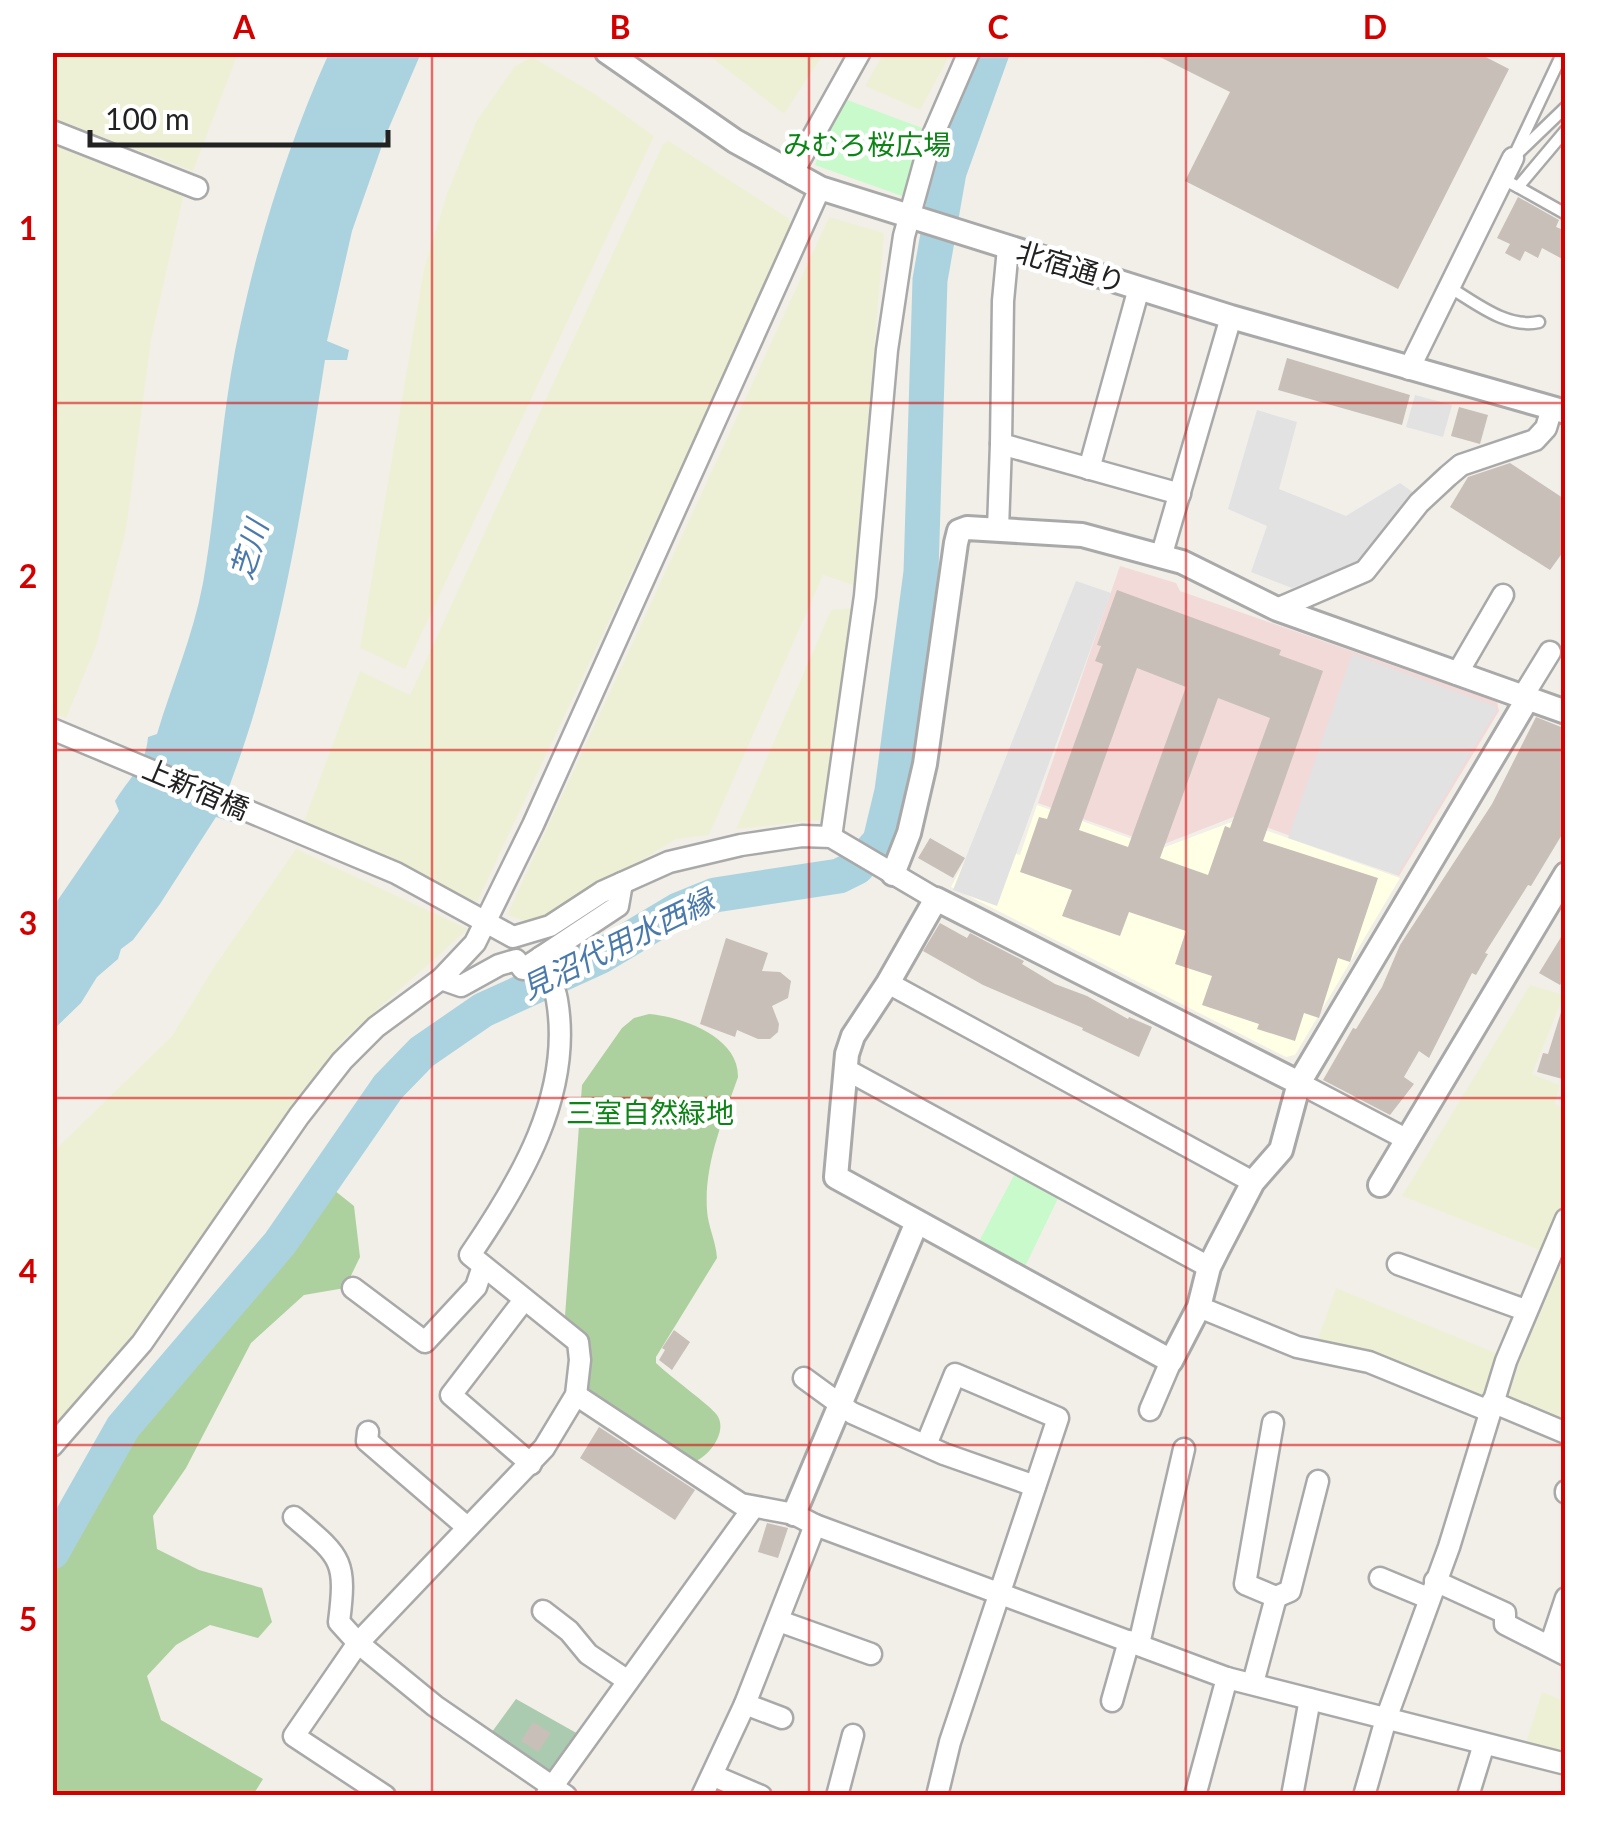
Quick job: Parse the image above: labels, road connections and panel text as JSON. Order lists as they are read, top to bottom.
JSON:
{
  "streets": {
    "street": ["北宿通り", "上新宿橋"]
  },
  "water": ["芝川", "見沼代用水西縁"],
  "parks": ["みむろ桜広場", "三室自然緑地"],
  "scale_bar": "100 m",
  "grid": {
    "columns": [
      "A",
      "B",
      "C",
      "D"
    ],
    "rows": [
      "1",
      "2",
      "3",
      "4",
      "5"
    ]
  }
}
